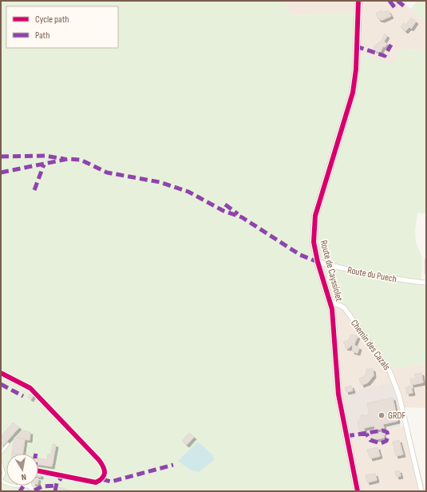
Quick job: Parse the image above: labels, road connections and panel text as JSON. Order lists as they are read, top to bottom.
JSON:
{
  "streets": {
    "street": ["Route de Cayssiolet", "Route du Puech", "Chemin des Cazals"]
  },
  "crossings": [
    ["Route de Cayssiolet", "Route du Puech"],
    ["Route de Cayssiolet", "Chemin des Cazals"]
  ],
  "places": ["GRDF"],
  "legend": ["Cycle path", "Path"],
  "north": "bottom"
}
